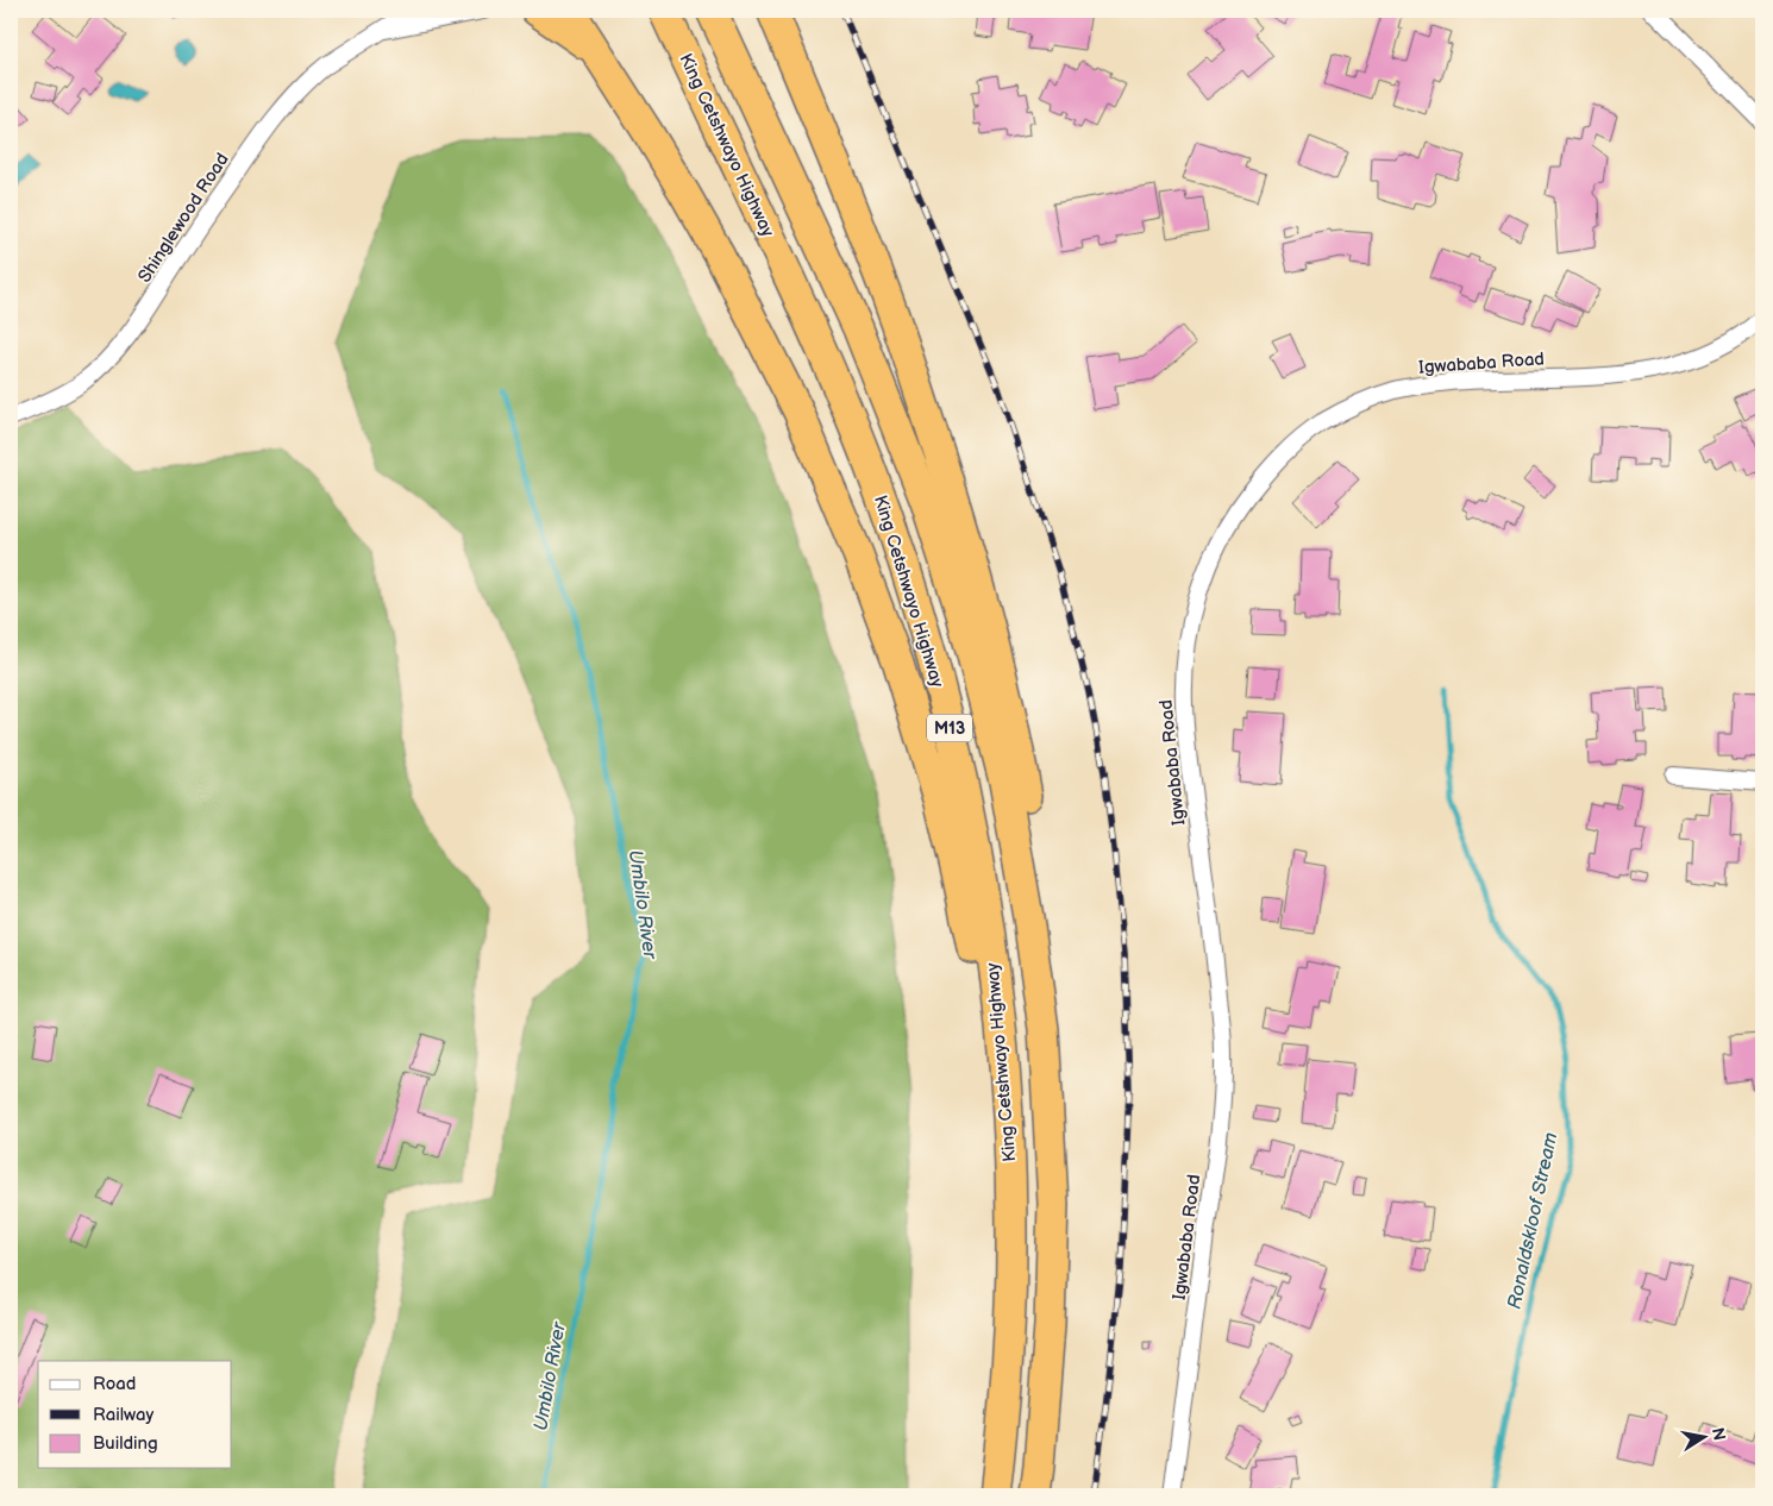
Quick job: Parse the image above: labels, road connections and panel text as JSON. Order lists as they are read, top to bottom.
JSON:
{
  "streets": {
    "highway": ["King Cetshwayo Highway", "M13"],
    "street": ["Shinglewood Road", "Igwababa Road"]
  },
  "water": ["Umbilo River", "Ronaldskloof Stream"],
  "legend": ["Road", "Railway", "Building"],
  "north": "right"
}
